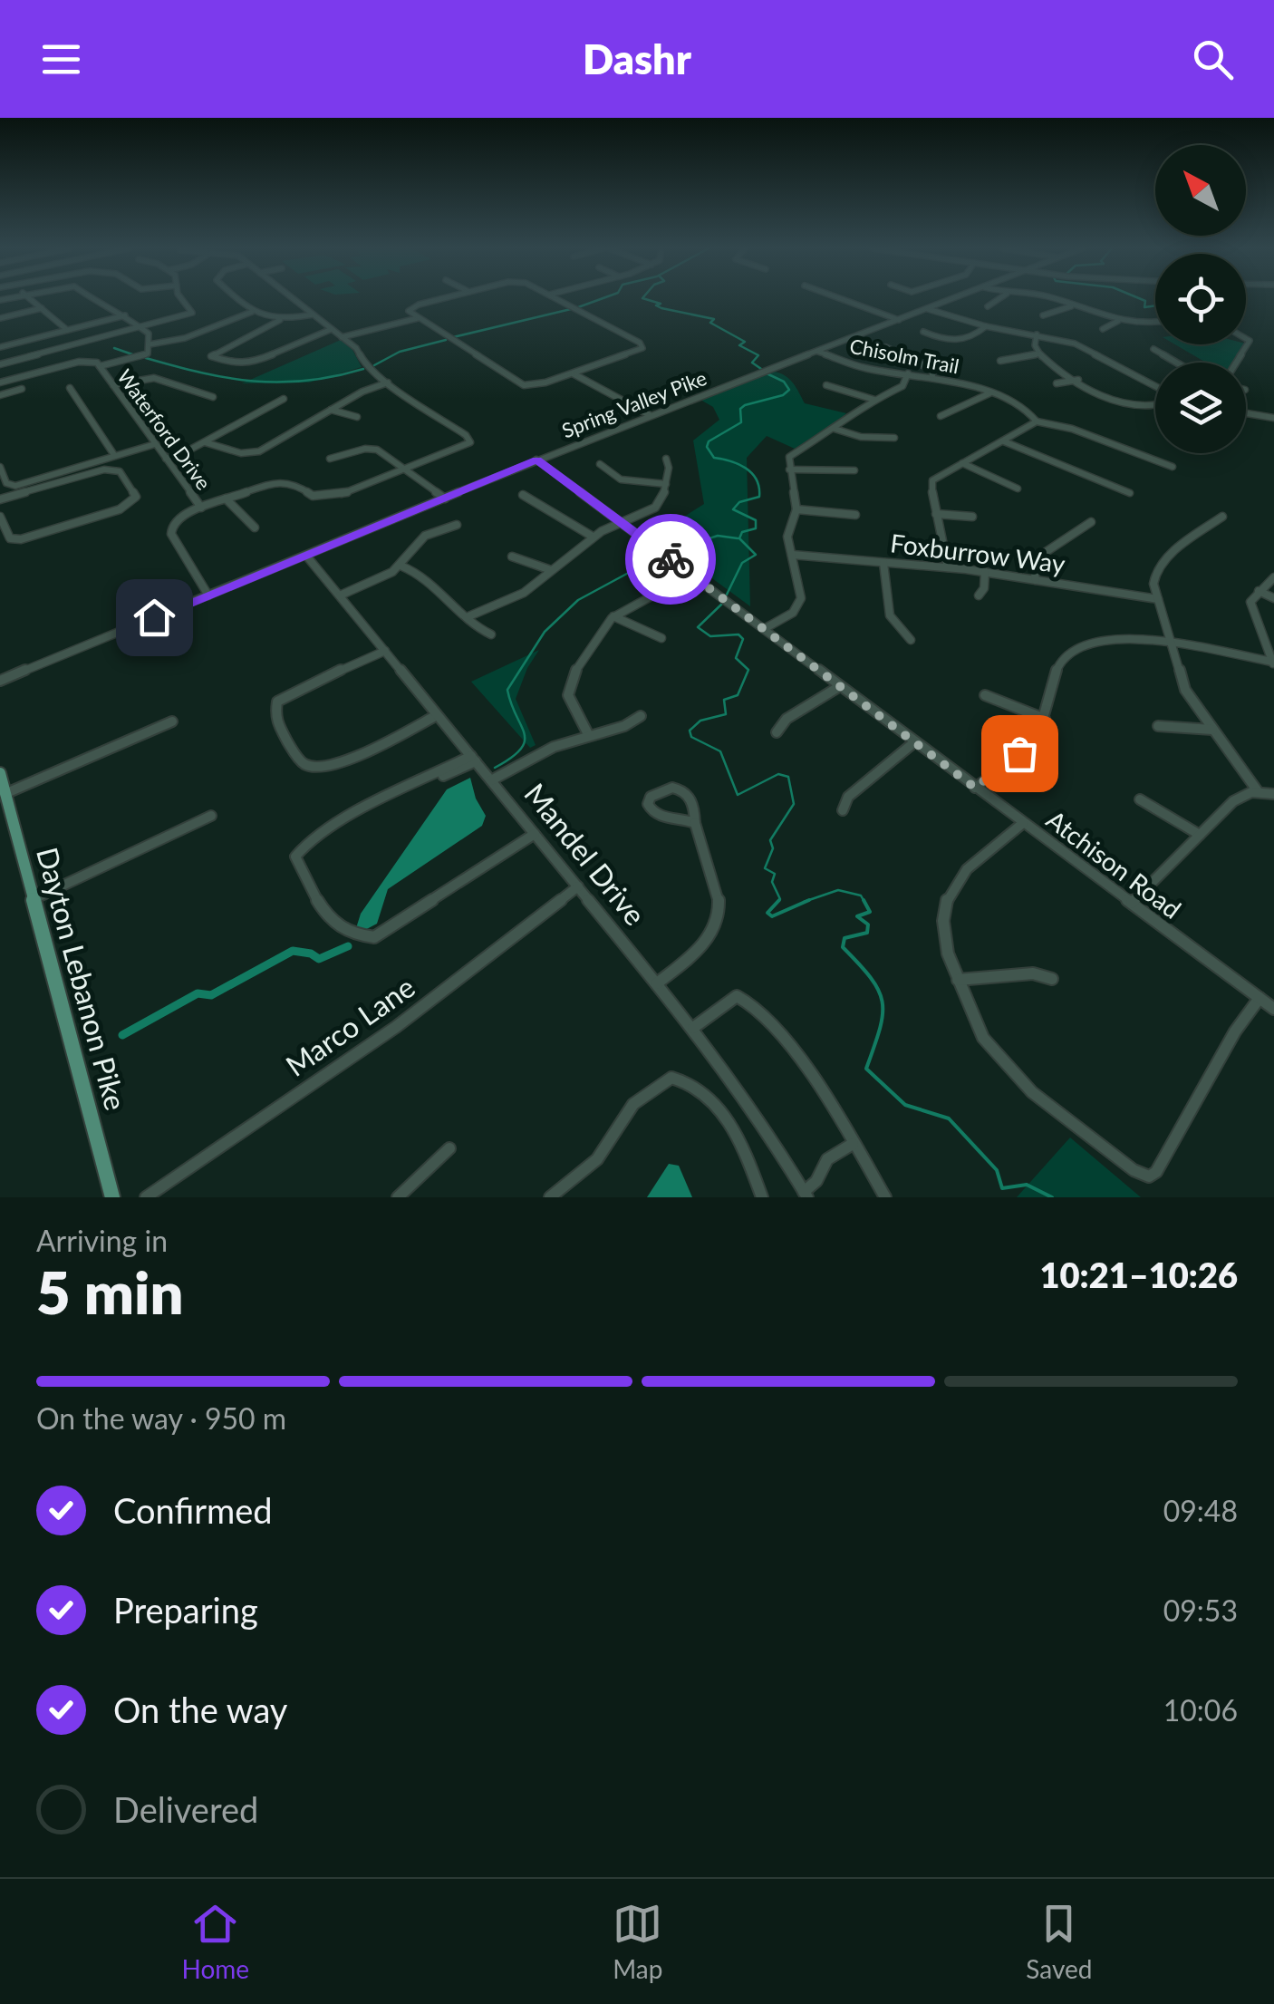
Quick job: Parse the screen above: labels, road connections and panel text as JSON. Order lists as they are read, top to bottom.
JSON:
{
  "streets": {
    "main road": ["Dayton Lebanon Pike"],
    "street": [
      "Chisolm Trail",
      "Spring Valley Pike",
      "Waterford Drive",
      "Foxburrow Way",
      "Mandel Drive",
      "Atchison Road",
      "Marco Lane"
    ]
  },
  "crossings": [
    ["Chisolm Trail", "Spring Valley Pike"],
    ["Spring Valley Pike", "Mandel Drive"],
    ["Spring Valley Pike", "Atchison Road"],
    ["Mandel Drive", "Marco Lane"]
  ],
  "north": "top left",
  "page": {
    "header": "Dashr",
    "heading": ["5 min", "Arriving in", "10:21–10:26"],
    "bar": "On the way · 950 m",
    "list": [
      ["Confirmed", "09:48"],
      ["Preparing", "09:53"],
      ["On the way", "10:06"],
      "Delivered"
    ],
    "tabs": ["Home", "Map", "Saved"]
  }
}
